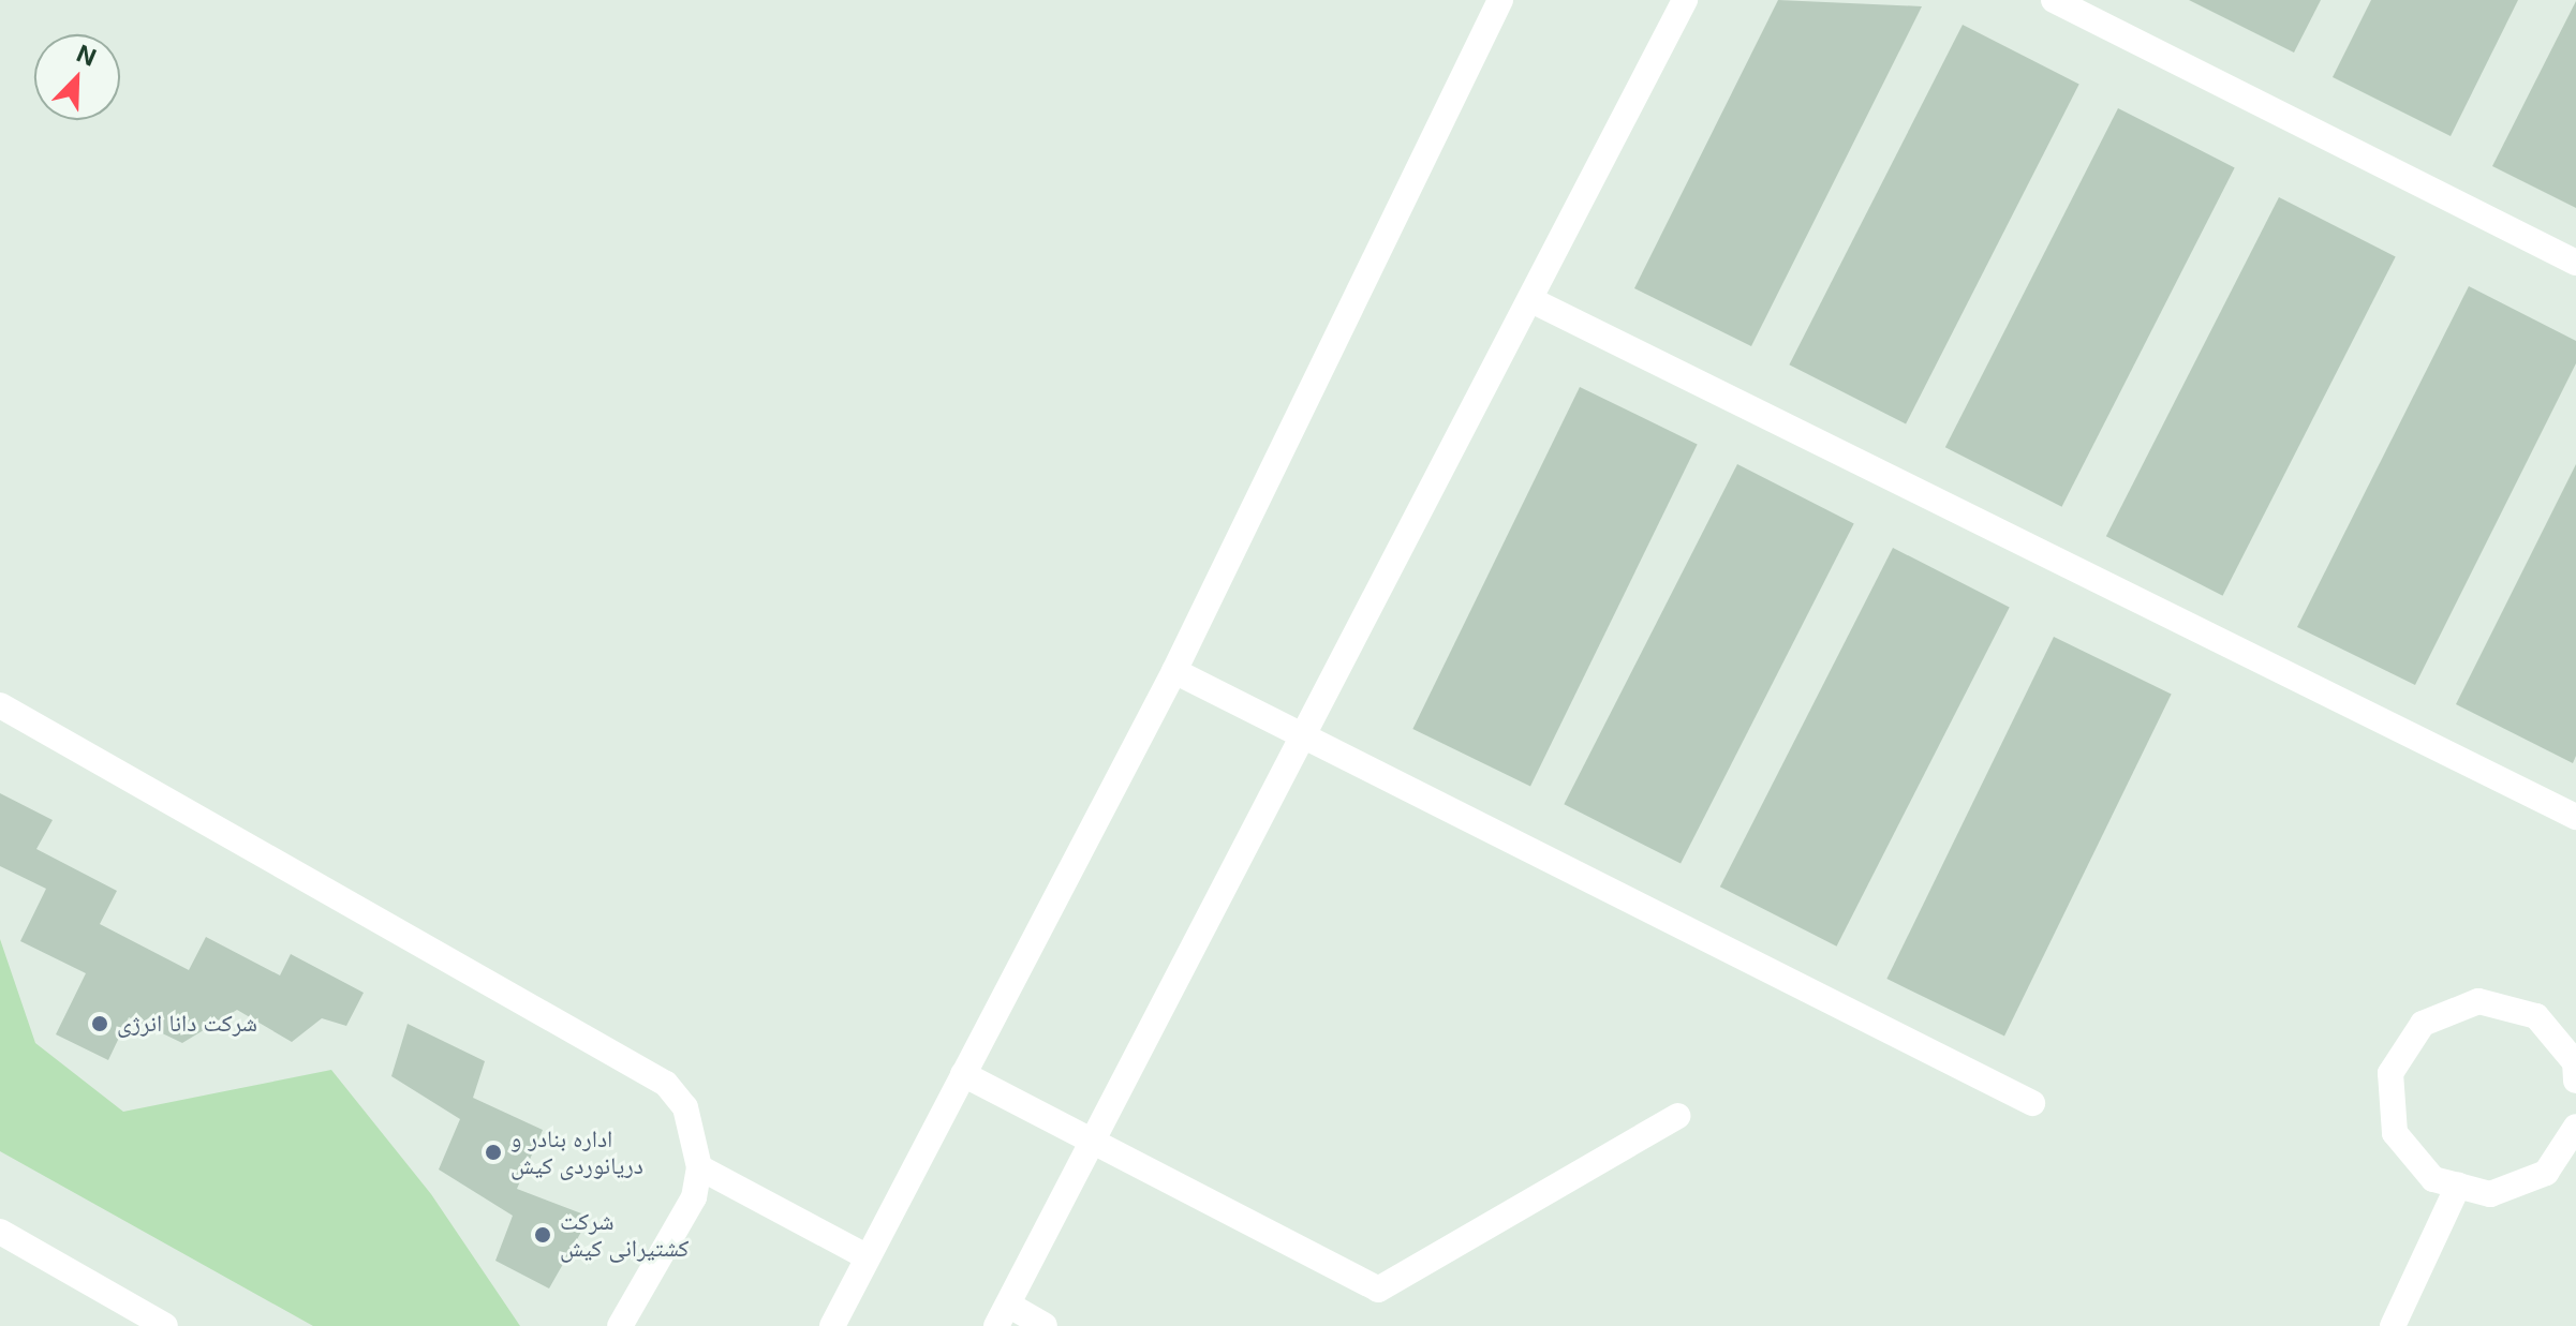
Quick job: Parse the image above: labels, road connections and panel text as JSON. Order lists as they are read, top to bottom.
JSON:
{
  "places": ["شرکت دانا انرژی", "اداره بنادر و دریانوردی کیش", "شرکت کشتیرانی کیش"],
  "north": "top right"
}
